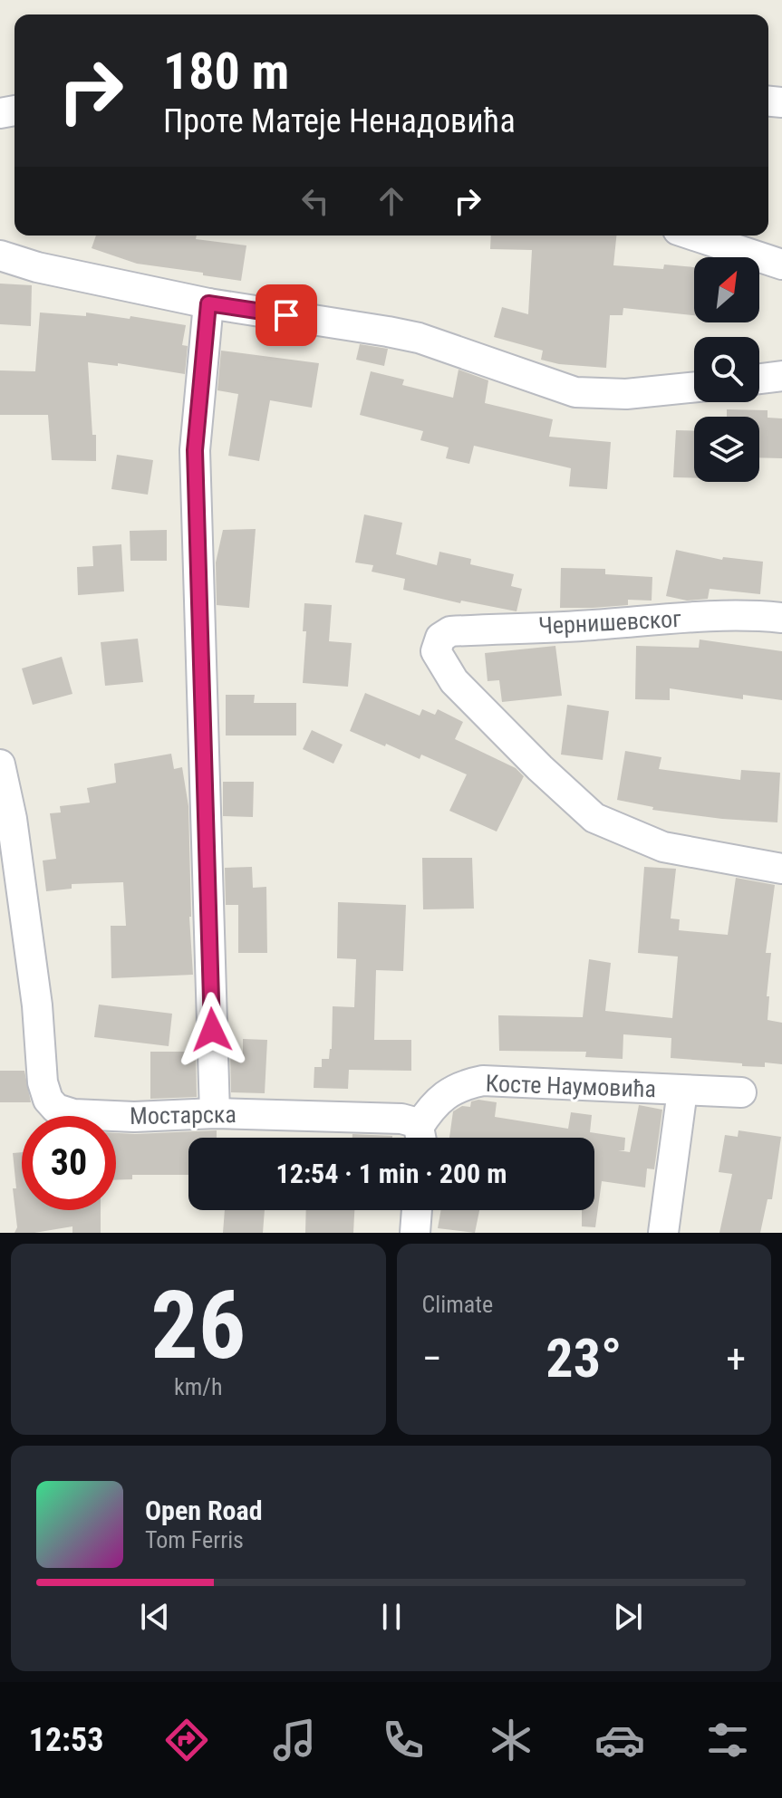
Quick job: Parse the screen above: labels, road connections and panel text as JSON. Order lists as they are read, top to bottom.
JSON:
{
  "streets": {
    "street": ["Чернишевског", "Косте Наумовића", "Мостарска"]
  },
  "north": "top right",
  "page": {
    "turn": ["180 m", "Проте Матеје Ненадовића"],
    "limit": "30",
    "trip": "12:54 · 1 min · 200 m",
    "tile": [
      ["26", "km/h"],
      "Climate"
    ],
    "heat": ["−", "23°", "+"],
    "song": ["Open Road", "Tom Ferris"],
    "tabs": "12:53"
  }
}
